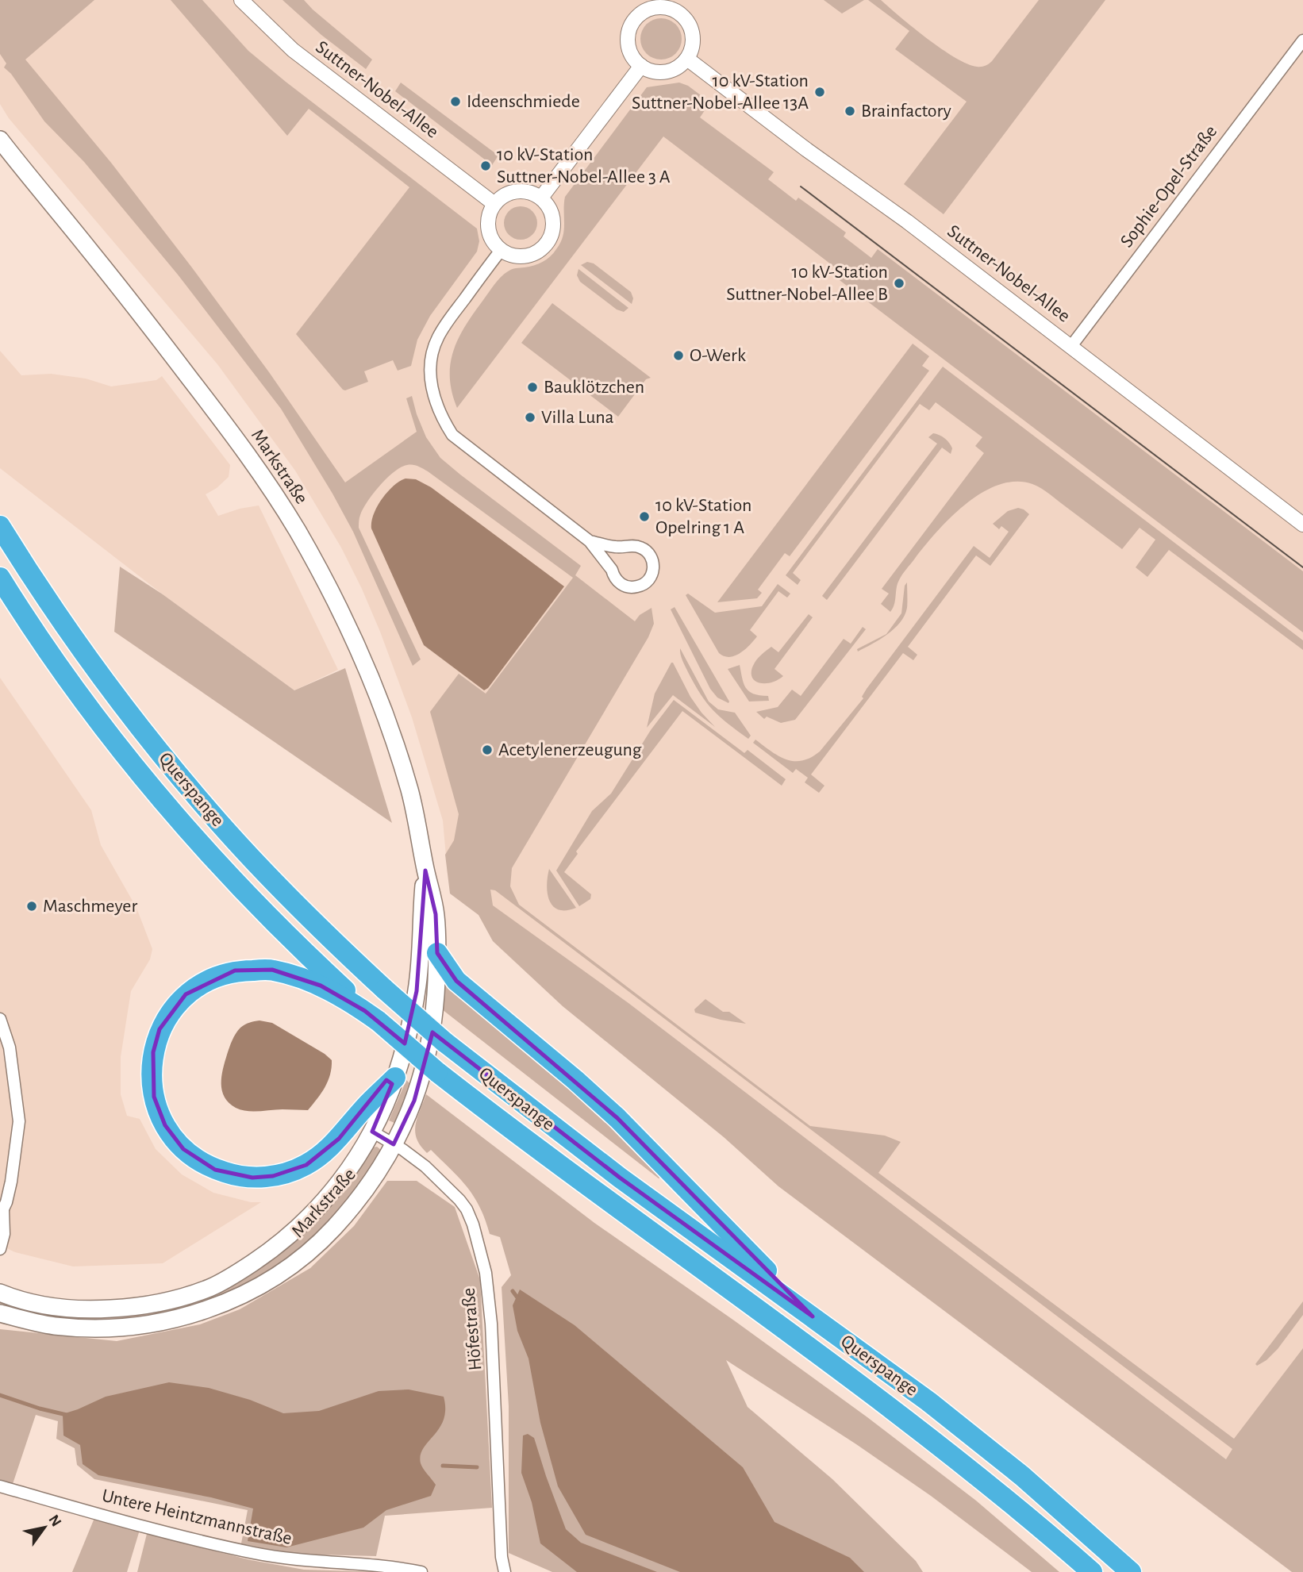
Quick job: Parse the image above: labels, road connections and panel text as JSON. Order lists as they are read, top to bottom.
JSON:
{
  "streets": {
    "highway": ["Querspange"],
    "main road": ["Markstraße"],
    "street": [
      "Suttner-Nobel-Allee",
      "Sophie-Opel-Straße",
      "Höfestraße",
      "Untere Heintzmannstraße"
    ]
  },
  "crossings": [
    ["Suttner-Nobel-Allee", "Sophie-Opel-Straße"],
    ["Markstraße", "Höfestraße"]
  ],
  "places": [
    "10 kV-Station Suttner-Nobel-Allee 13A",
    "Ideenschmiede",
    "Brainfactory",
    "10 kV-Station Suttner-Nobel-Allee 3 A",
    "10 kV-Station Suttner-Nobel-Allee B",
    "O-Werk",
    "Bauklötzchen",
    "Villa Luna",
    "10 kV-Station Opelring 1 A",
    "Acetylenerzeugung",
    "Maschmeyer"
  ],
  "north": "top right"
}
